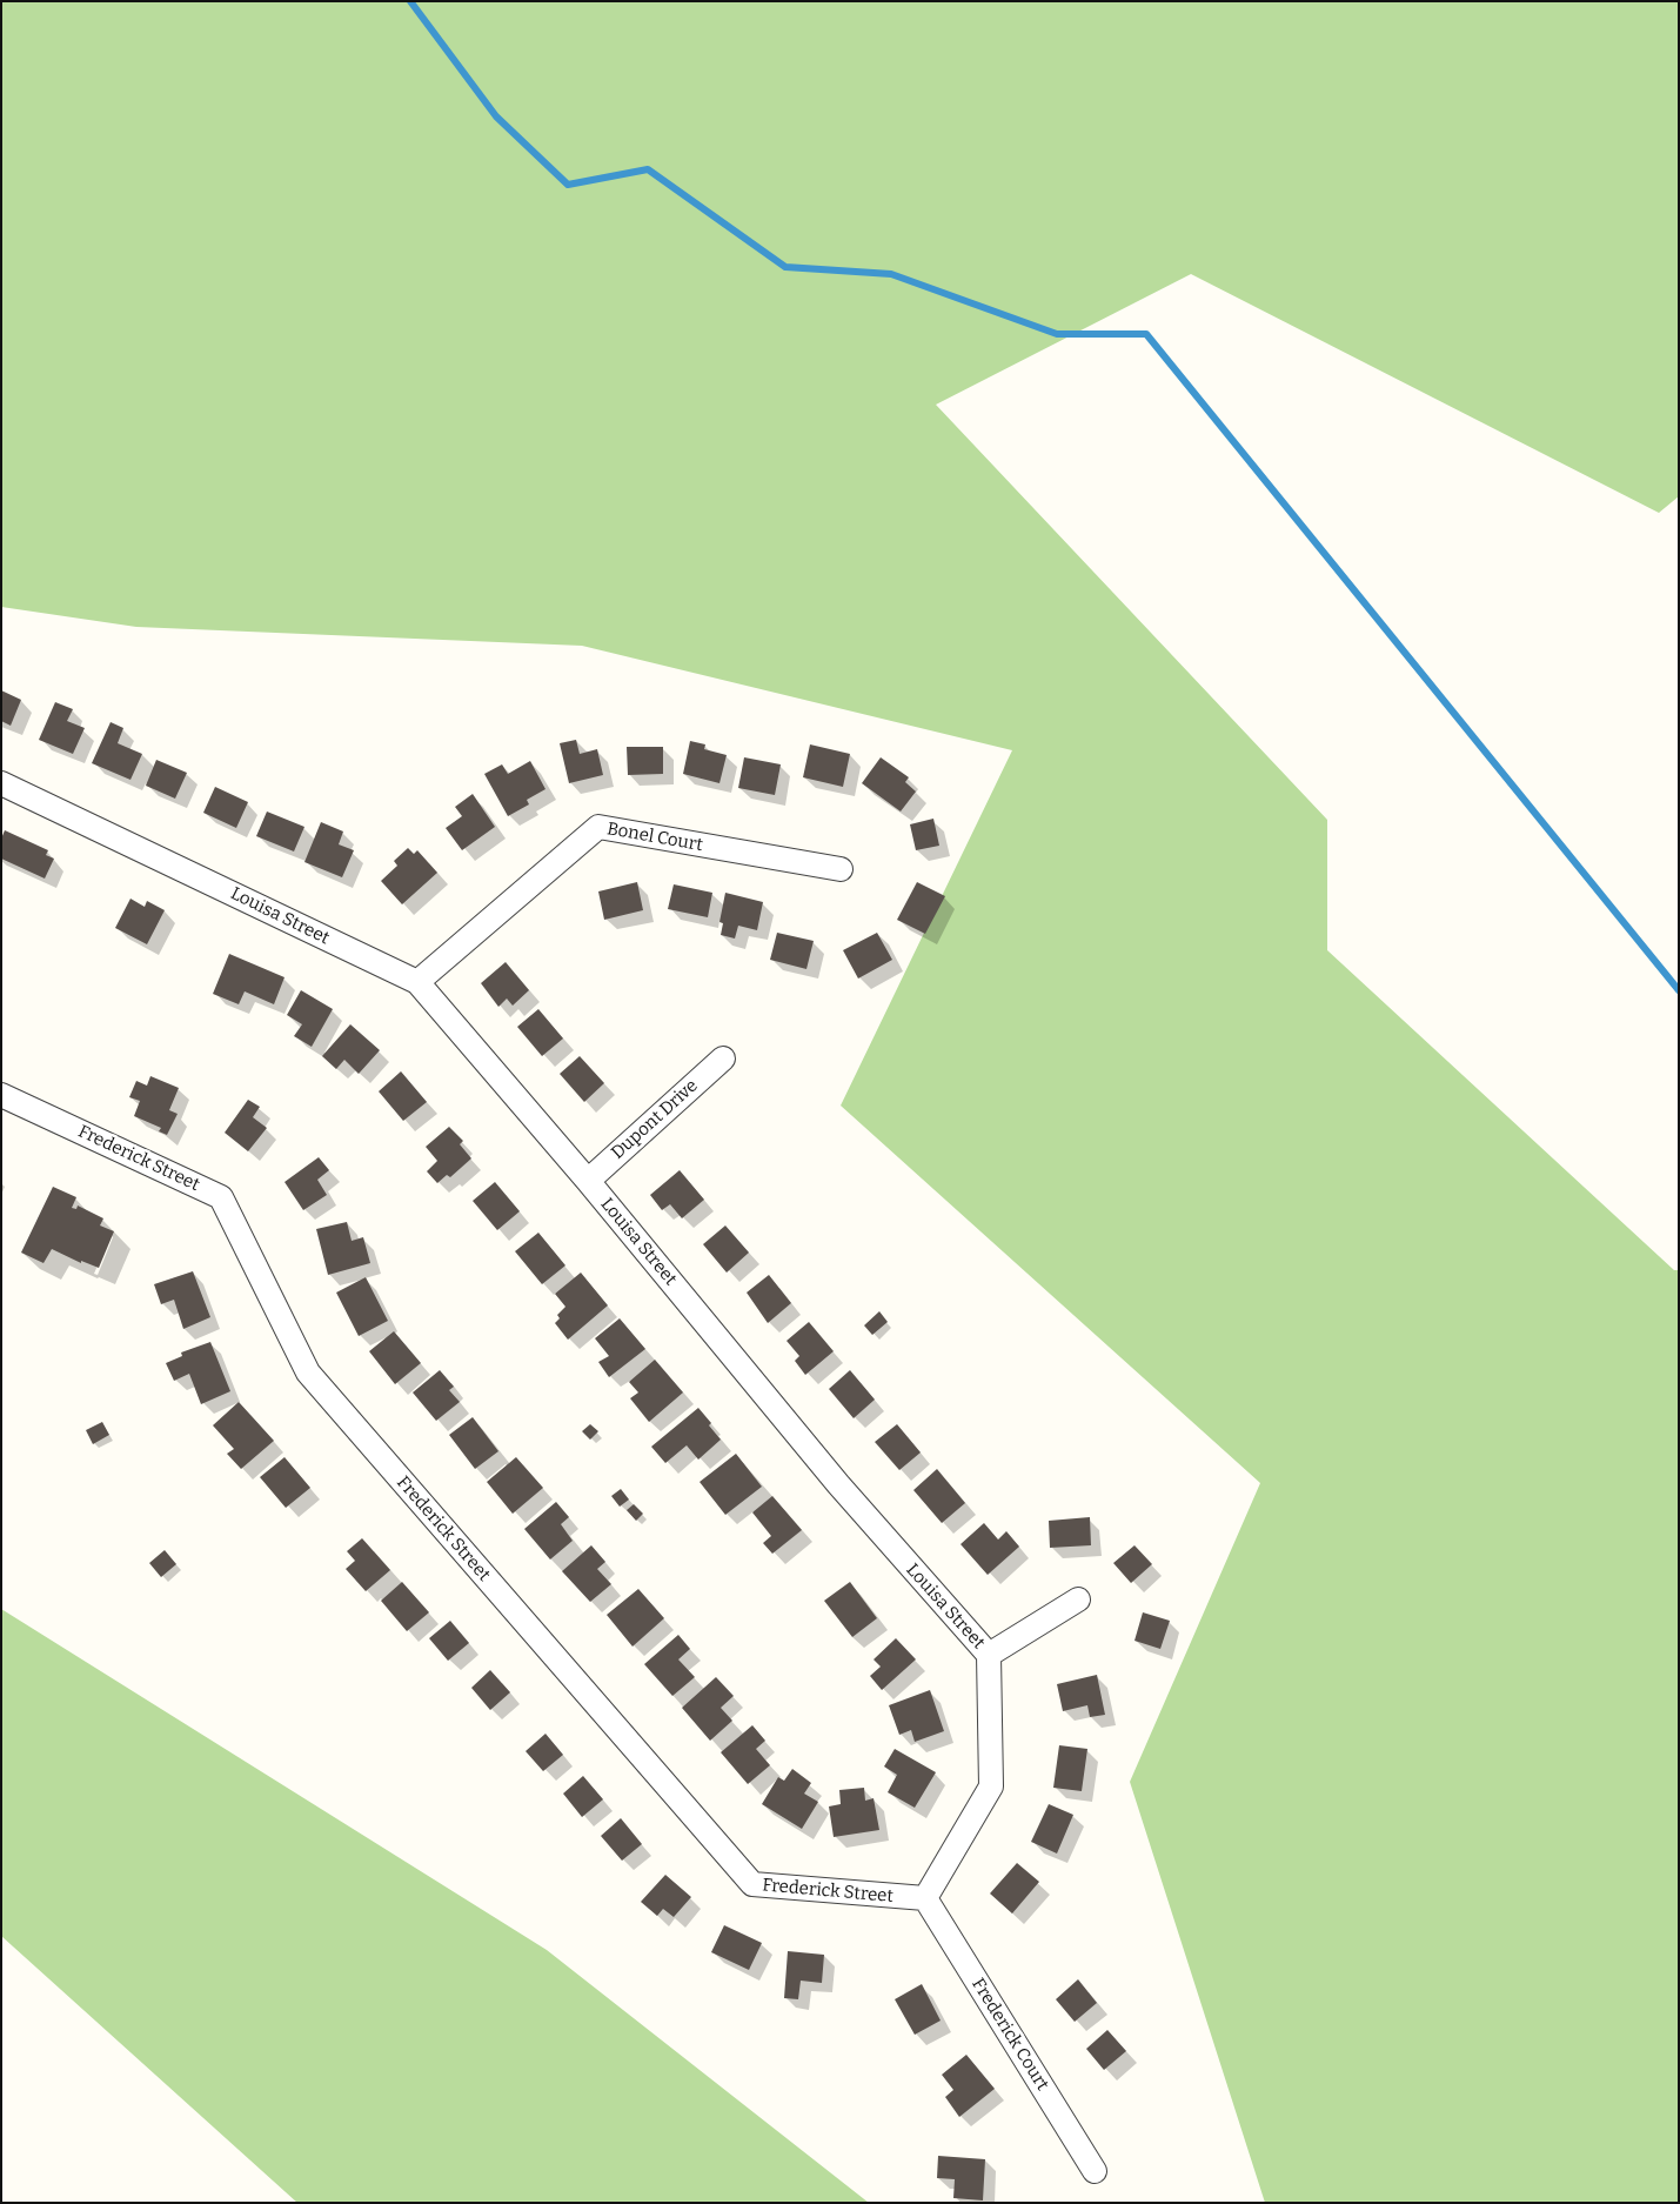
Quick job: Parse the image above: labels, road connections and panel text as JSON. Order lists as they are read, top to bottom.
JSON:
{
  "streets": {
    "street": [
      "Bonel Court",
      "Louisa Street",
      "Dupont Drive",
      "Frederick Street",
      "Frederick Court"
    ]
  },
  "crossings": [
    ["Bonel Court", "Louisa Street"],
    ["Louisa Street", "Dupont Drive"],
    ["Louisa Street", "Frederick Street"],
    ["Louisa Street", "Frederick Court"],
    ["Frederick Street", "Frederick Court"]
  ]
}
